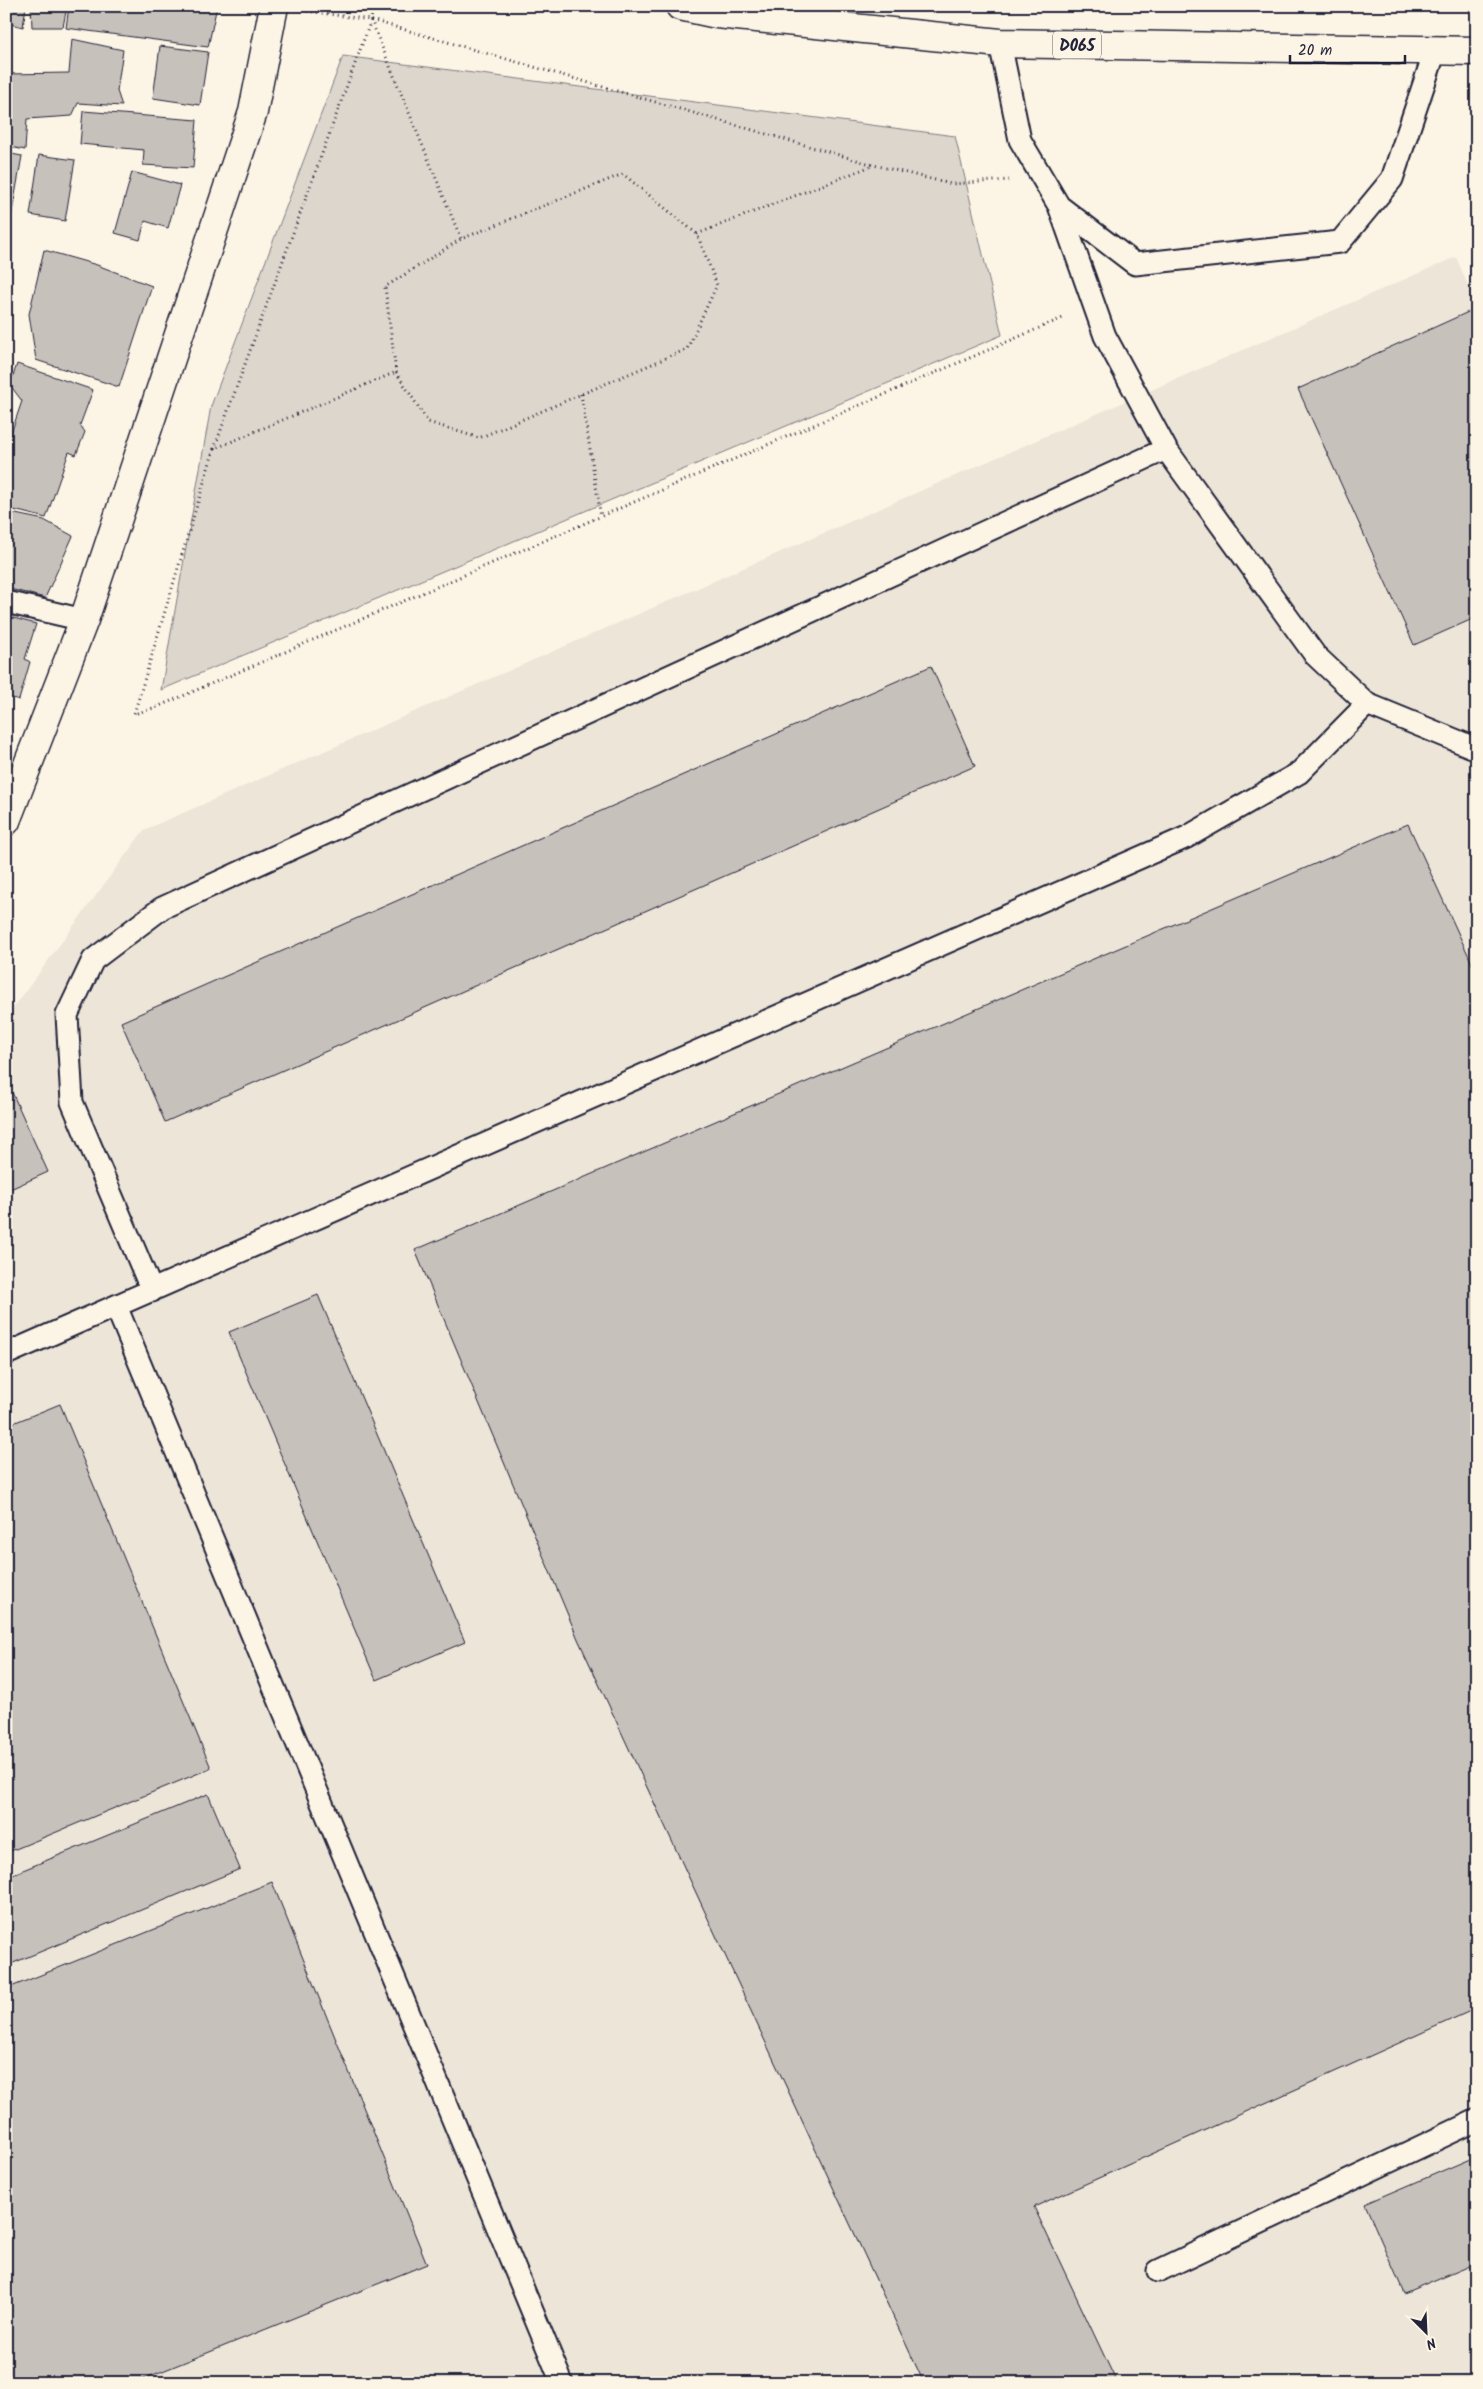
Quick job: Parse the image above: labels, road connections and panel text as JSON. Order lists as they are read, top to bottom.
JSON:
{
  "streets": {
    "street": ["D065"]
  },
  "scale_bar": "20 m",
  "north": "bottom right"
}
